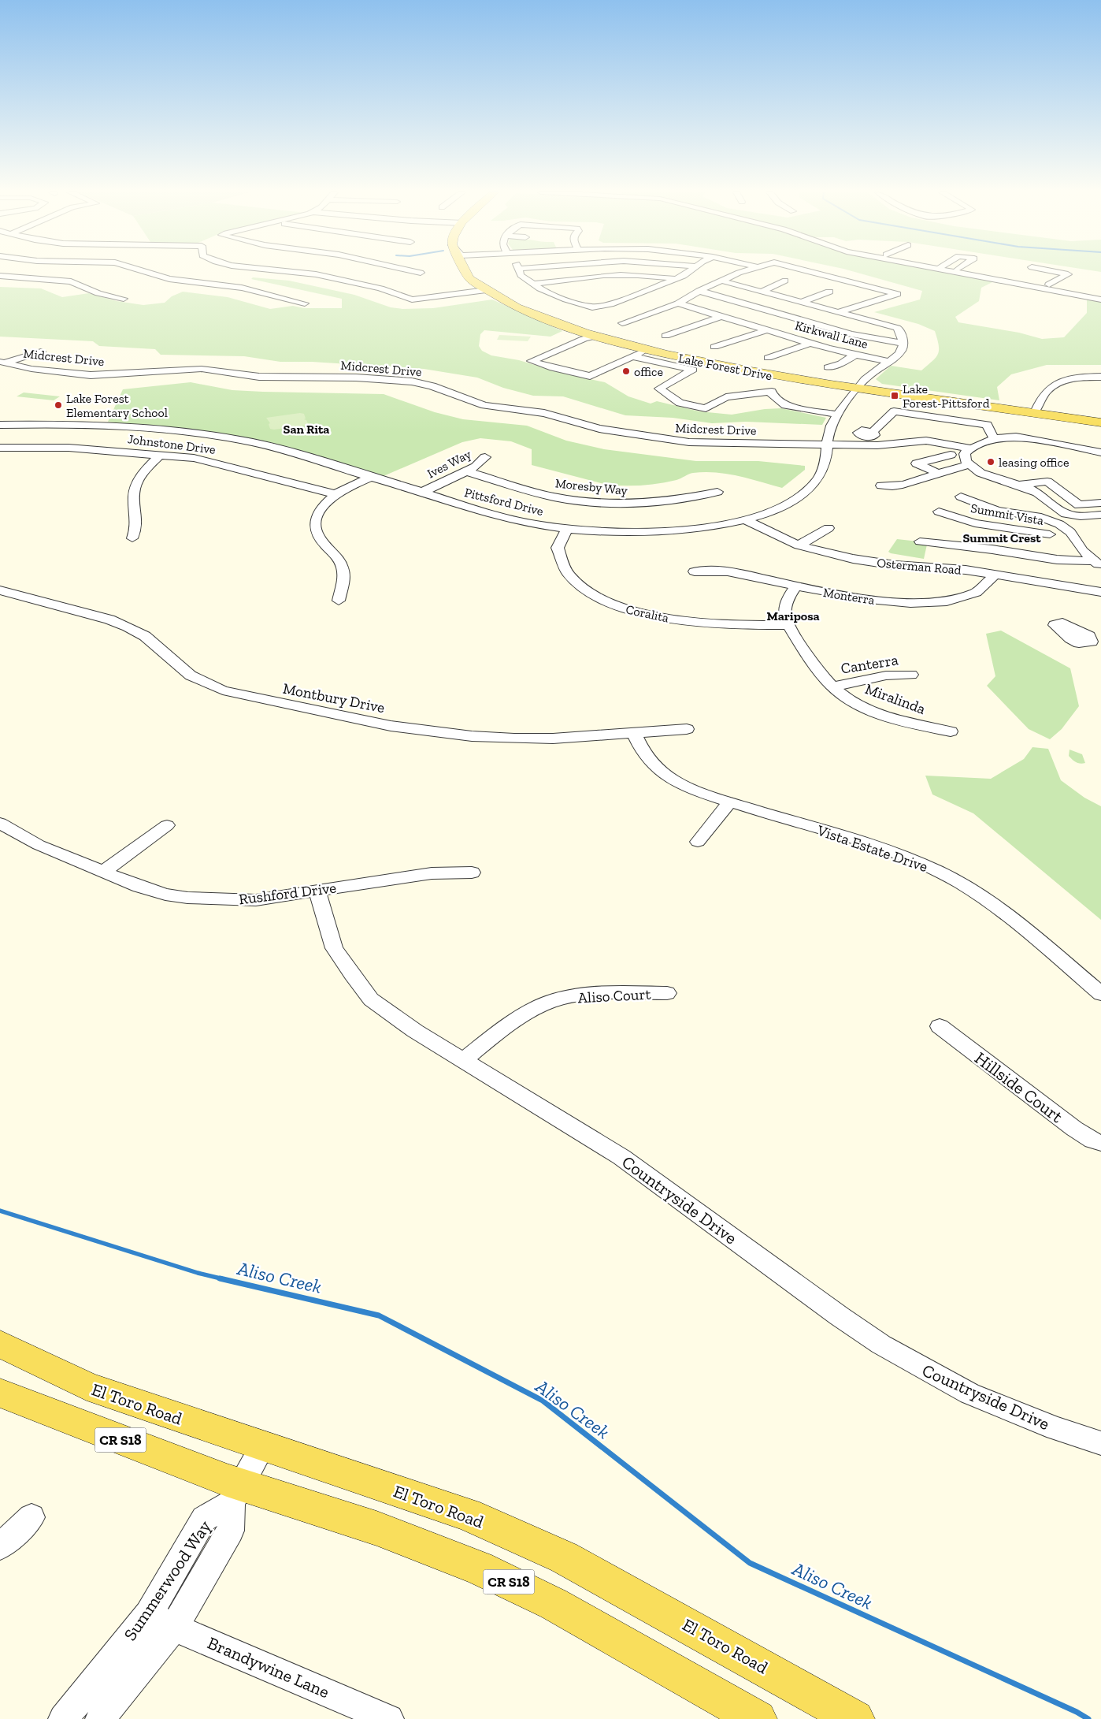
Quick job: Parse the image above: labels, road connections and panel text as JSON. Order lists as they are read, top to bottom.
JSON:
{
  "streets": {
    "main road": ["Lake Forest Drive", "El Toro Road", "CR S18"],
    "street": [
      "Kirkwall Lane",
      "Midcrest Drive",
      "Johnstone Drive",
      "Ives Way",
      "Moresby Way",
      "Pittsford Drive",
      "Summit Vista",
      "Osterman Road",
      "Monterra",
      "Coralita",
      "Canterra",
      "Montbury Drive",
      "Miralinda",
      "Vista Estate Drive",
      "Rushford Drive",
      "Aliso Court",
      "Hillside Court",
      "Countryside Drive",
      "Summerwood Way",
      "Brandywine Lane"
    ]
  },
  "crossings": [
    ["Kirkwall Lane", "Pittsford Drive"],
    ["Midcrest Drive", "Pittsford Drive"],
    ["Lake Forest Drive", "Pittsford Drive"],
    ["Ives Way", "Moresby Way"],
    ["Ives Way", "Pittsford Drive"],
    ["Pittsford Drive", "Osterman Road"],
    ["Pittsford Drive", "Coralita"],
    ["Osterman Road", "Monterra"],
    ["Monterra", "Miralinda"],
    ["Coralita", "Miralinda"],
    ["Canterra", "Miralinda"],
    ["Montbury Drive", "Vista Estate Drive"],
    ["Rushford Drive", "Countryside Drive"],
    ["Aliso Court", "Countryside Drive"],
    ["El Toro Road", "Summerwood Way"],
    ["CR S18", "Summerwood Way"],
    ["Summerwood Way", "Brandywine Lane"]
  ],
  "districts": ["San Rita", "Summit Crest", "Mariposa"],
  "water": ["Aliso Creek"],
  "places": {
    "other": ["office", "Lake Forest Elementary School", "leasing office"],
    "transit": ["Lake Forest-Pittsford"]
  }
}
